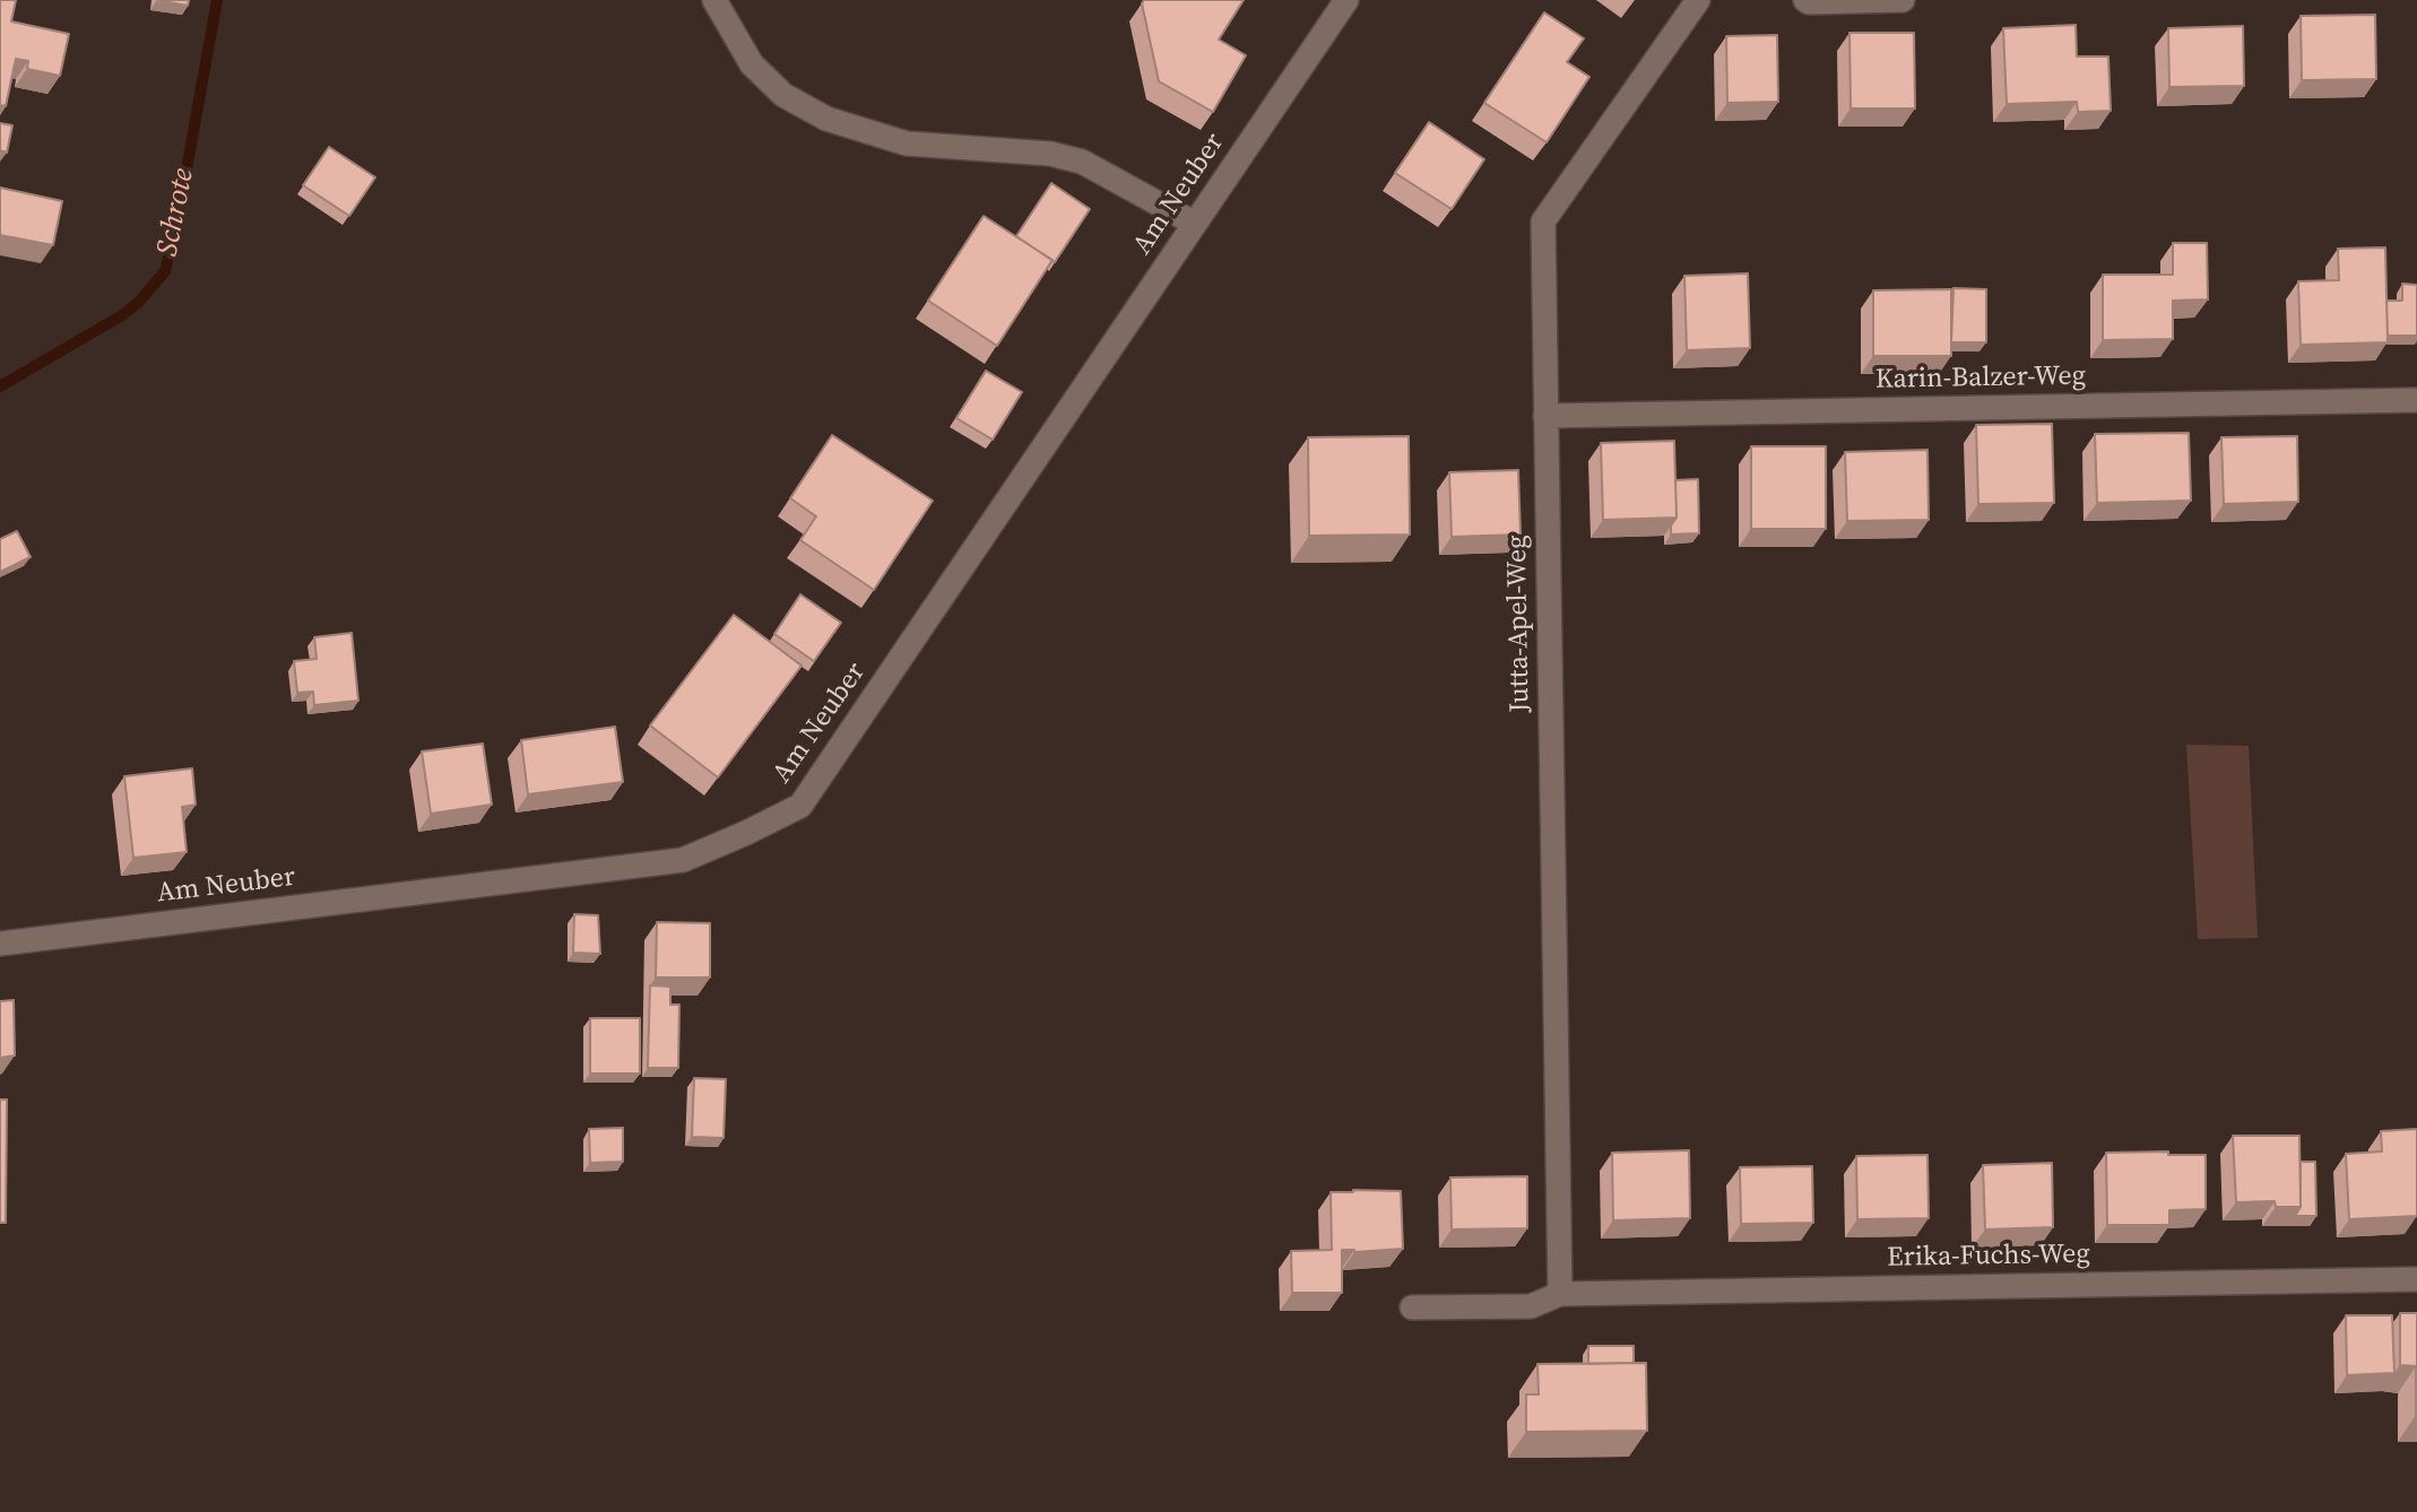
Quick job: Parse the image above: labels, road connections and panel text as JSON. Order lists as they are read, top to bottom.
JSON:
{
  "streets": {
    "street": [
      "Am Neuber",
      "Karin-Balzer-Weg",
      "Jutta-Apel-Weg",
      "Erika-Fuchs-Weg"
    ]
  },
  "crossings": [
    ["Karin-Balzer-Weg", "Jutta-Apel-Weg"],
    ["Jutta-Apel-Weg", "Erika-Fuchs-Weg"]
  ],
  "water": ["Schrote"]
}
